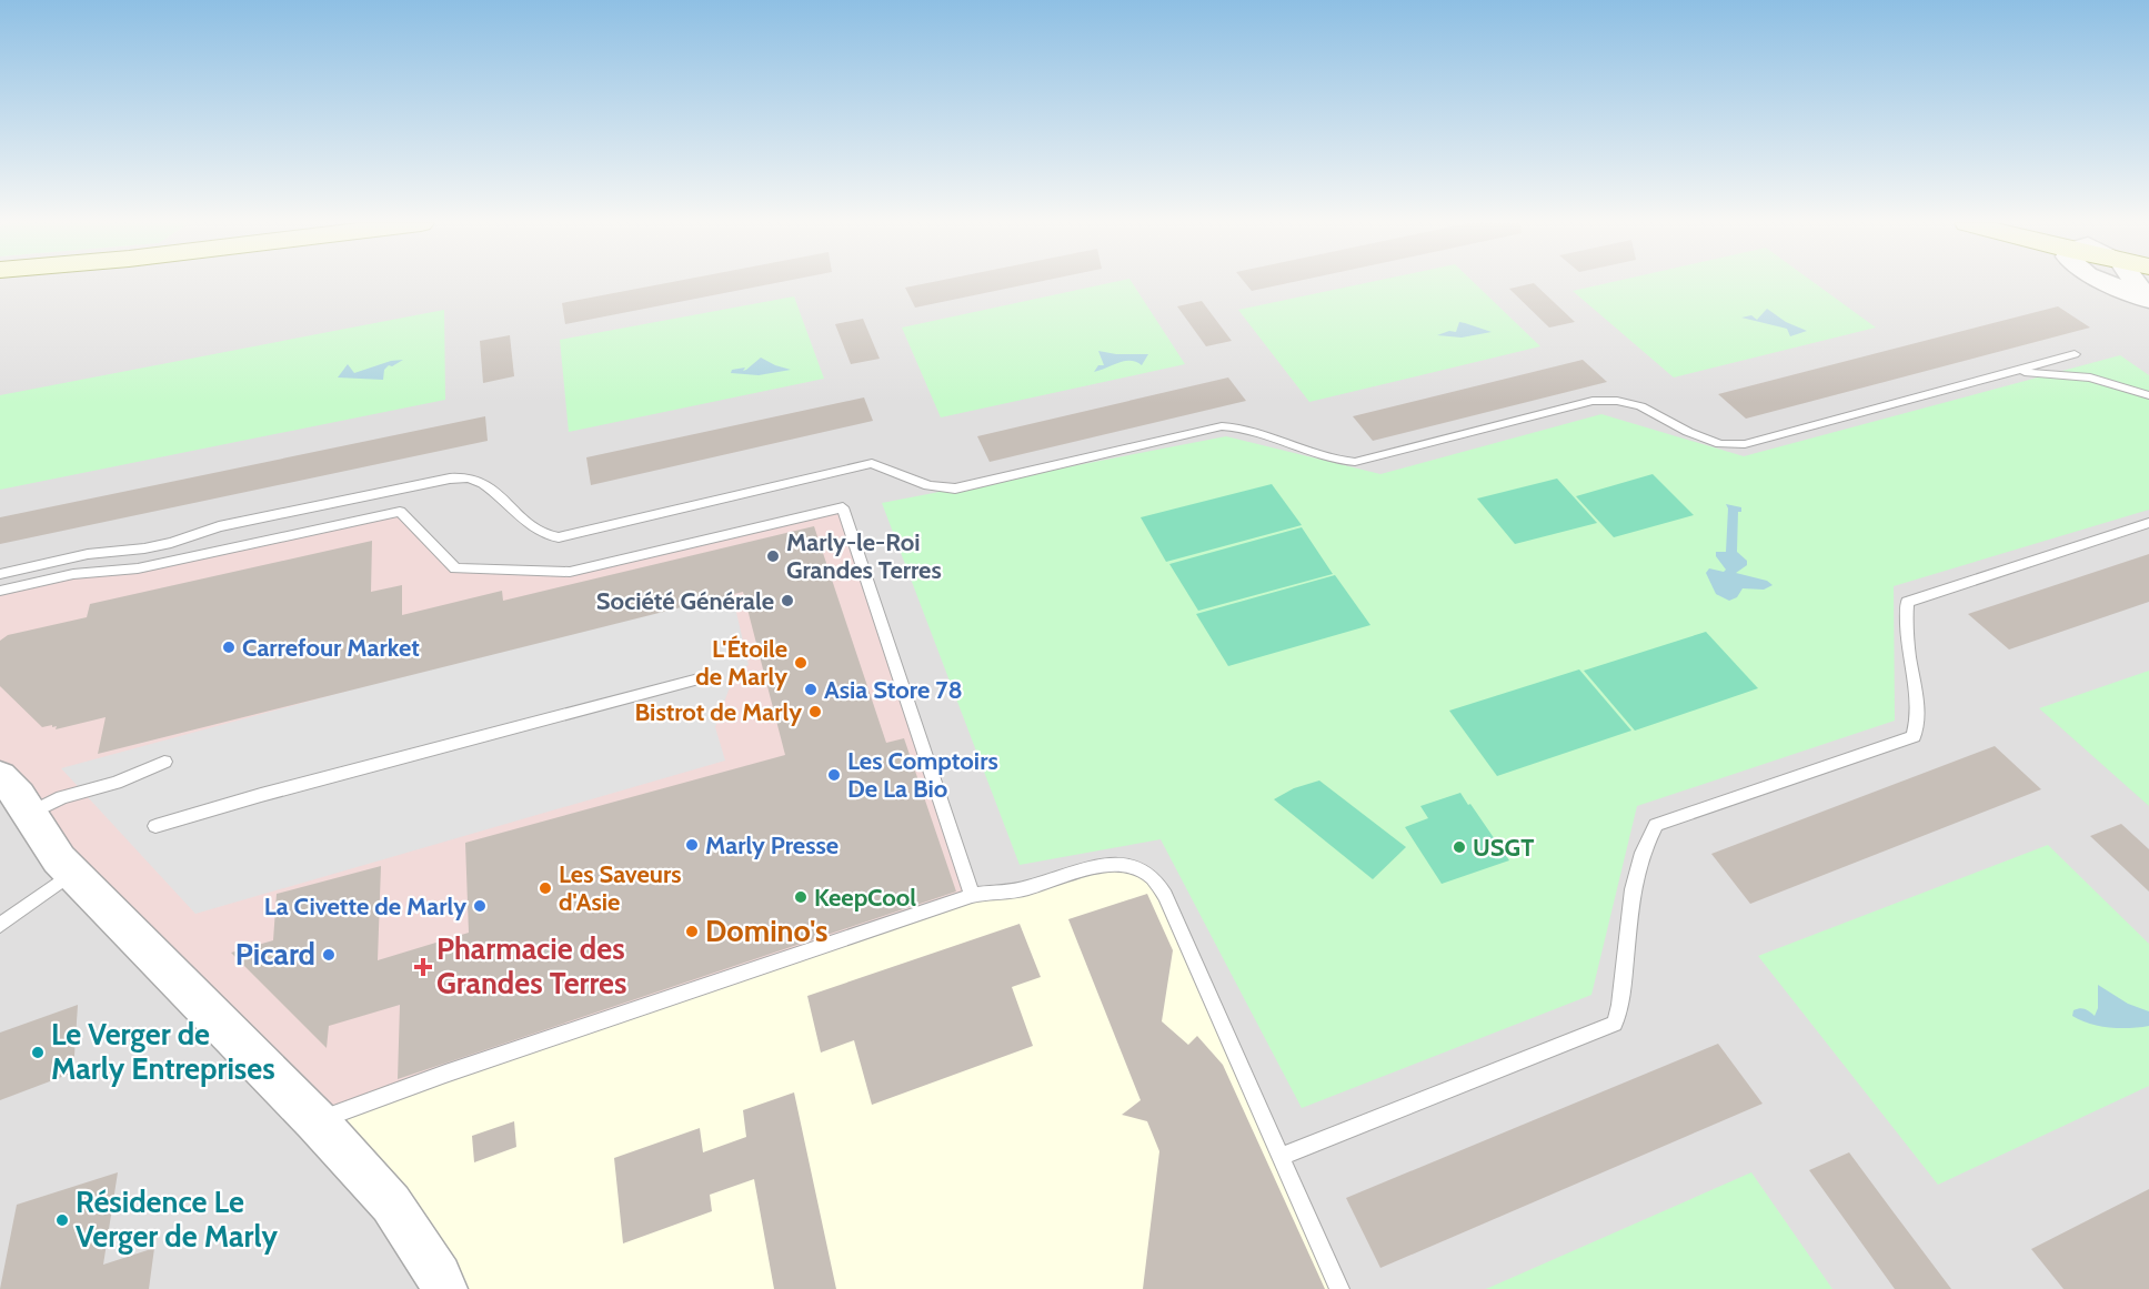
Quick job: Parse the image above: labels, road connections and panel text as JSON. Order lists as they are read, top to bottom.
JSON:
{
  "places": {
    "other": [
      "Marly-le-Roi Grandes Terres",
      "Société Générale",
      "Carrefour Market",
      "L'Étoile de Marly",
      "Asia Store 78",
      "Bistrot de Marly",
      "Les Comptoirs De La Bio",
      "Marly Presse",
      "USGT",
      "Les Saveurs d'Asie",
      "KeepCool",
      "La Civette de Marly",
      "Domino's",
      "Picard",
      "Le Verger de Marly Entreprises",
      "Résidence Le Verger de Marly"
    ],
    "health": ["Pharmacie des Grandes Terres"]
  }
}
